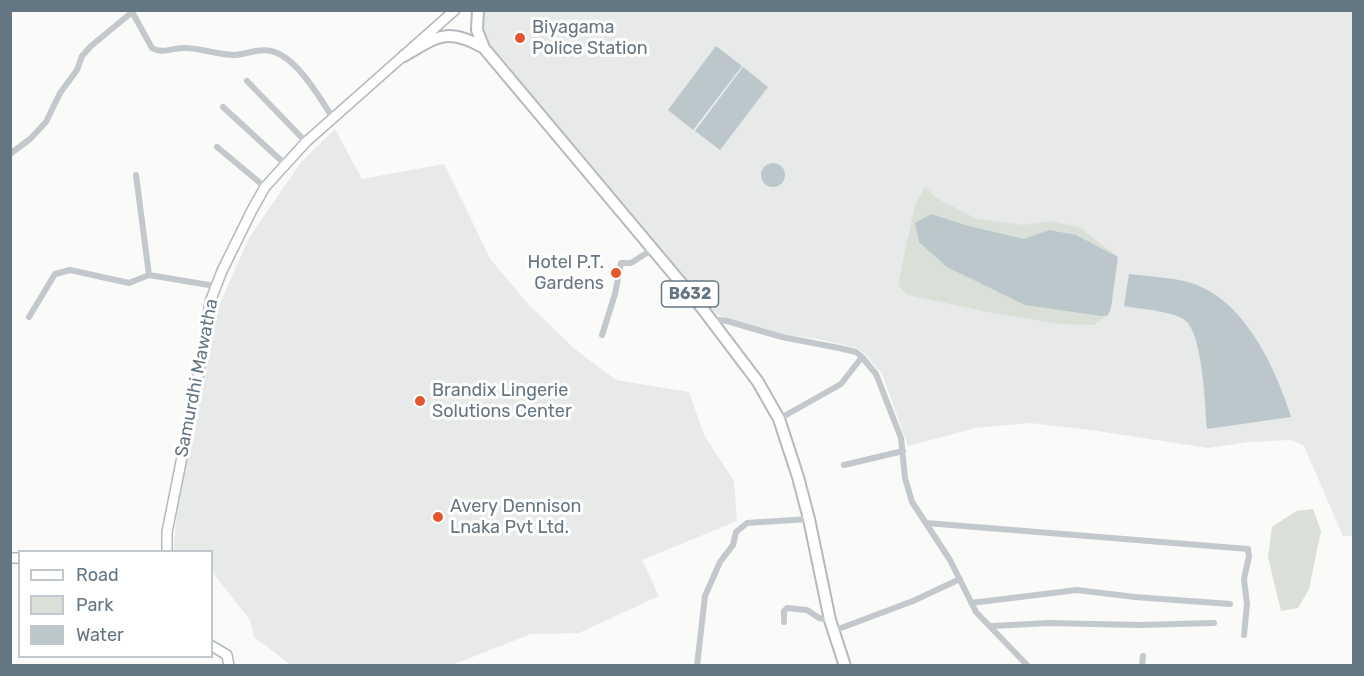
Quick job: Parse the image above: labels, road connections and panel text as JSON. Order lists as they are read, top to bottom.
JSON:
{
  "streets": {
    "main road": ["B632", "Samurdhi Mawatha"]
  },
  "crossings": [
    ["B632", "Samurdhi Mawatha"]
  ],
  "places": [
    "Biyagama Police Station",
    "Hotel P.T. Gardens",
    "Brandix Lingerie Solutions Center",
    "Avery Dennison Lnaka Pvt Ltd."
  ],
  "legend": ["Road", "Park", "Water"]
}
